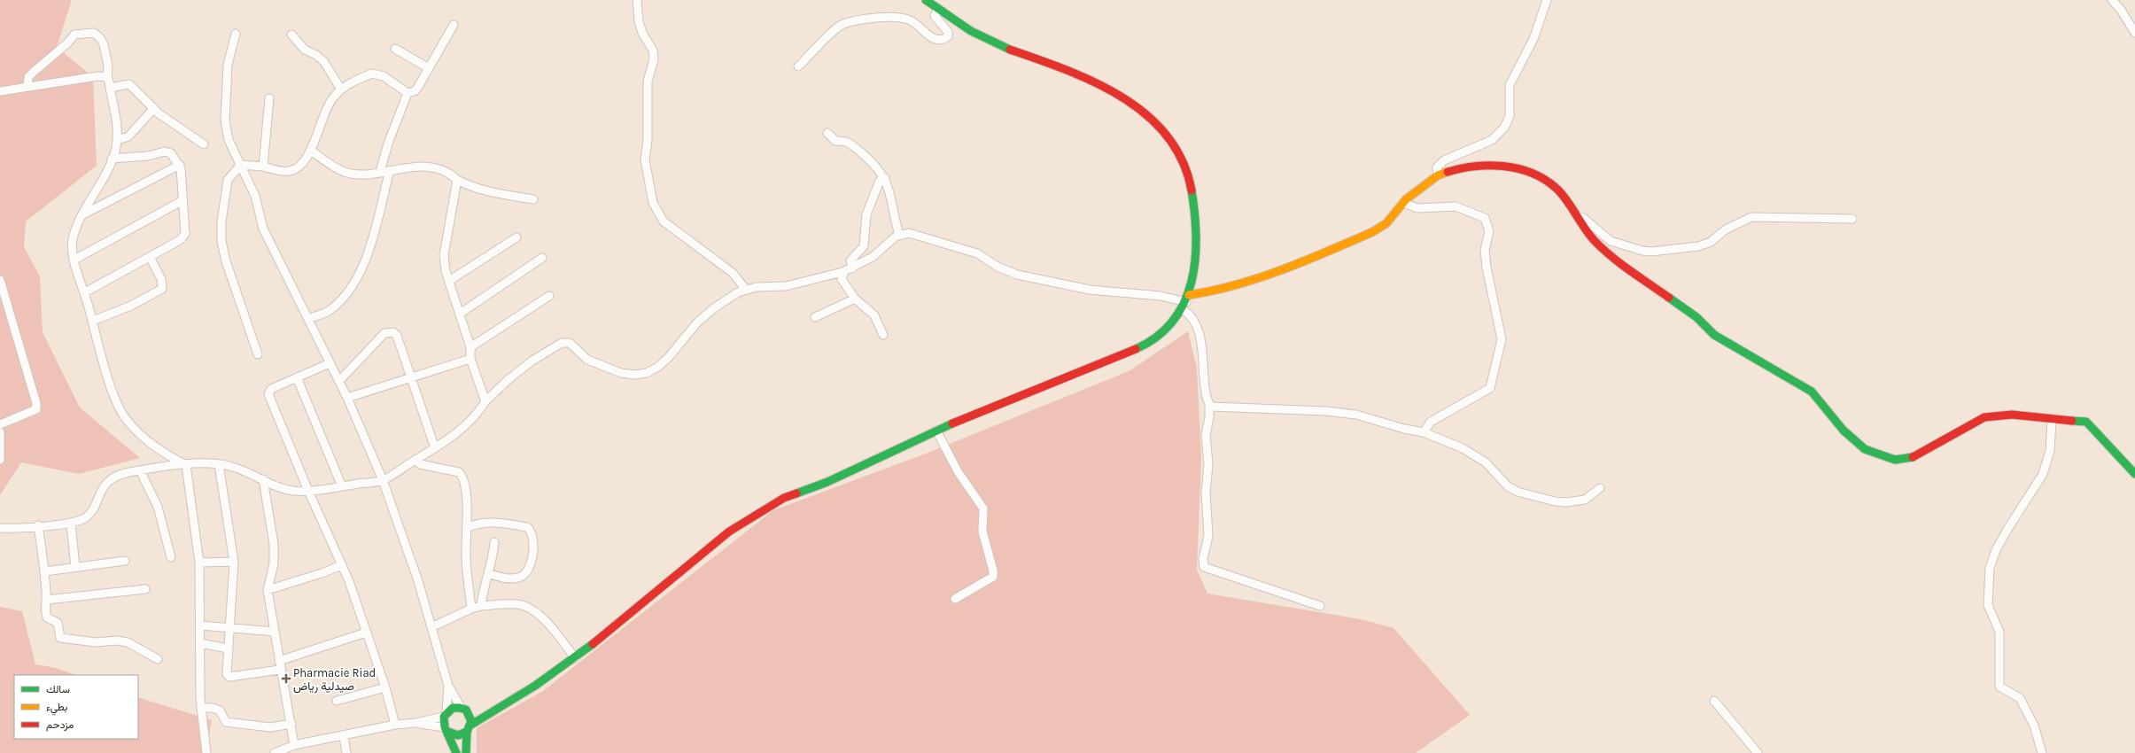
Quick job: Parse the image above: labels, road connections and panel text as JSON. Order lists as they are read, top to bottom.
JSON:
{
  "places": {
    "health": ["Pharmacie Riad صيدلية رياض"]
  },
  "legend": ["سالك", "بطيء", "مزدحم"]
}
